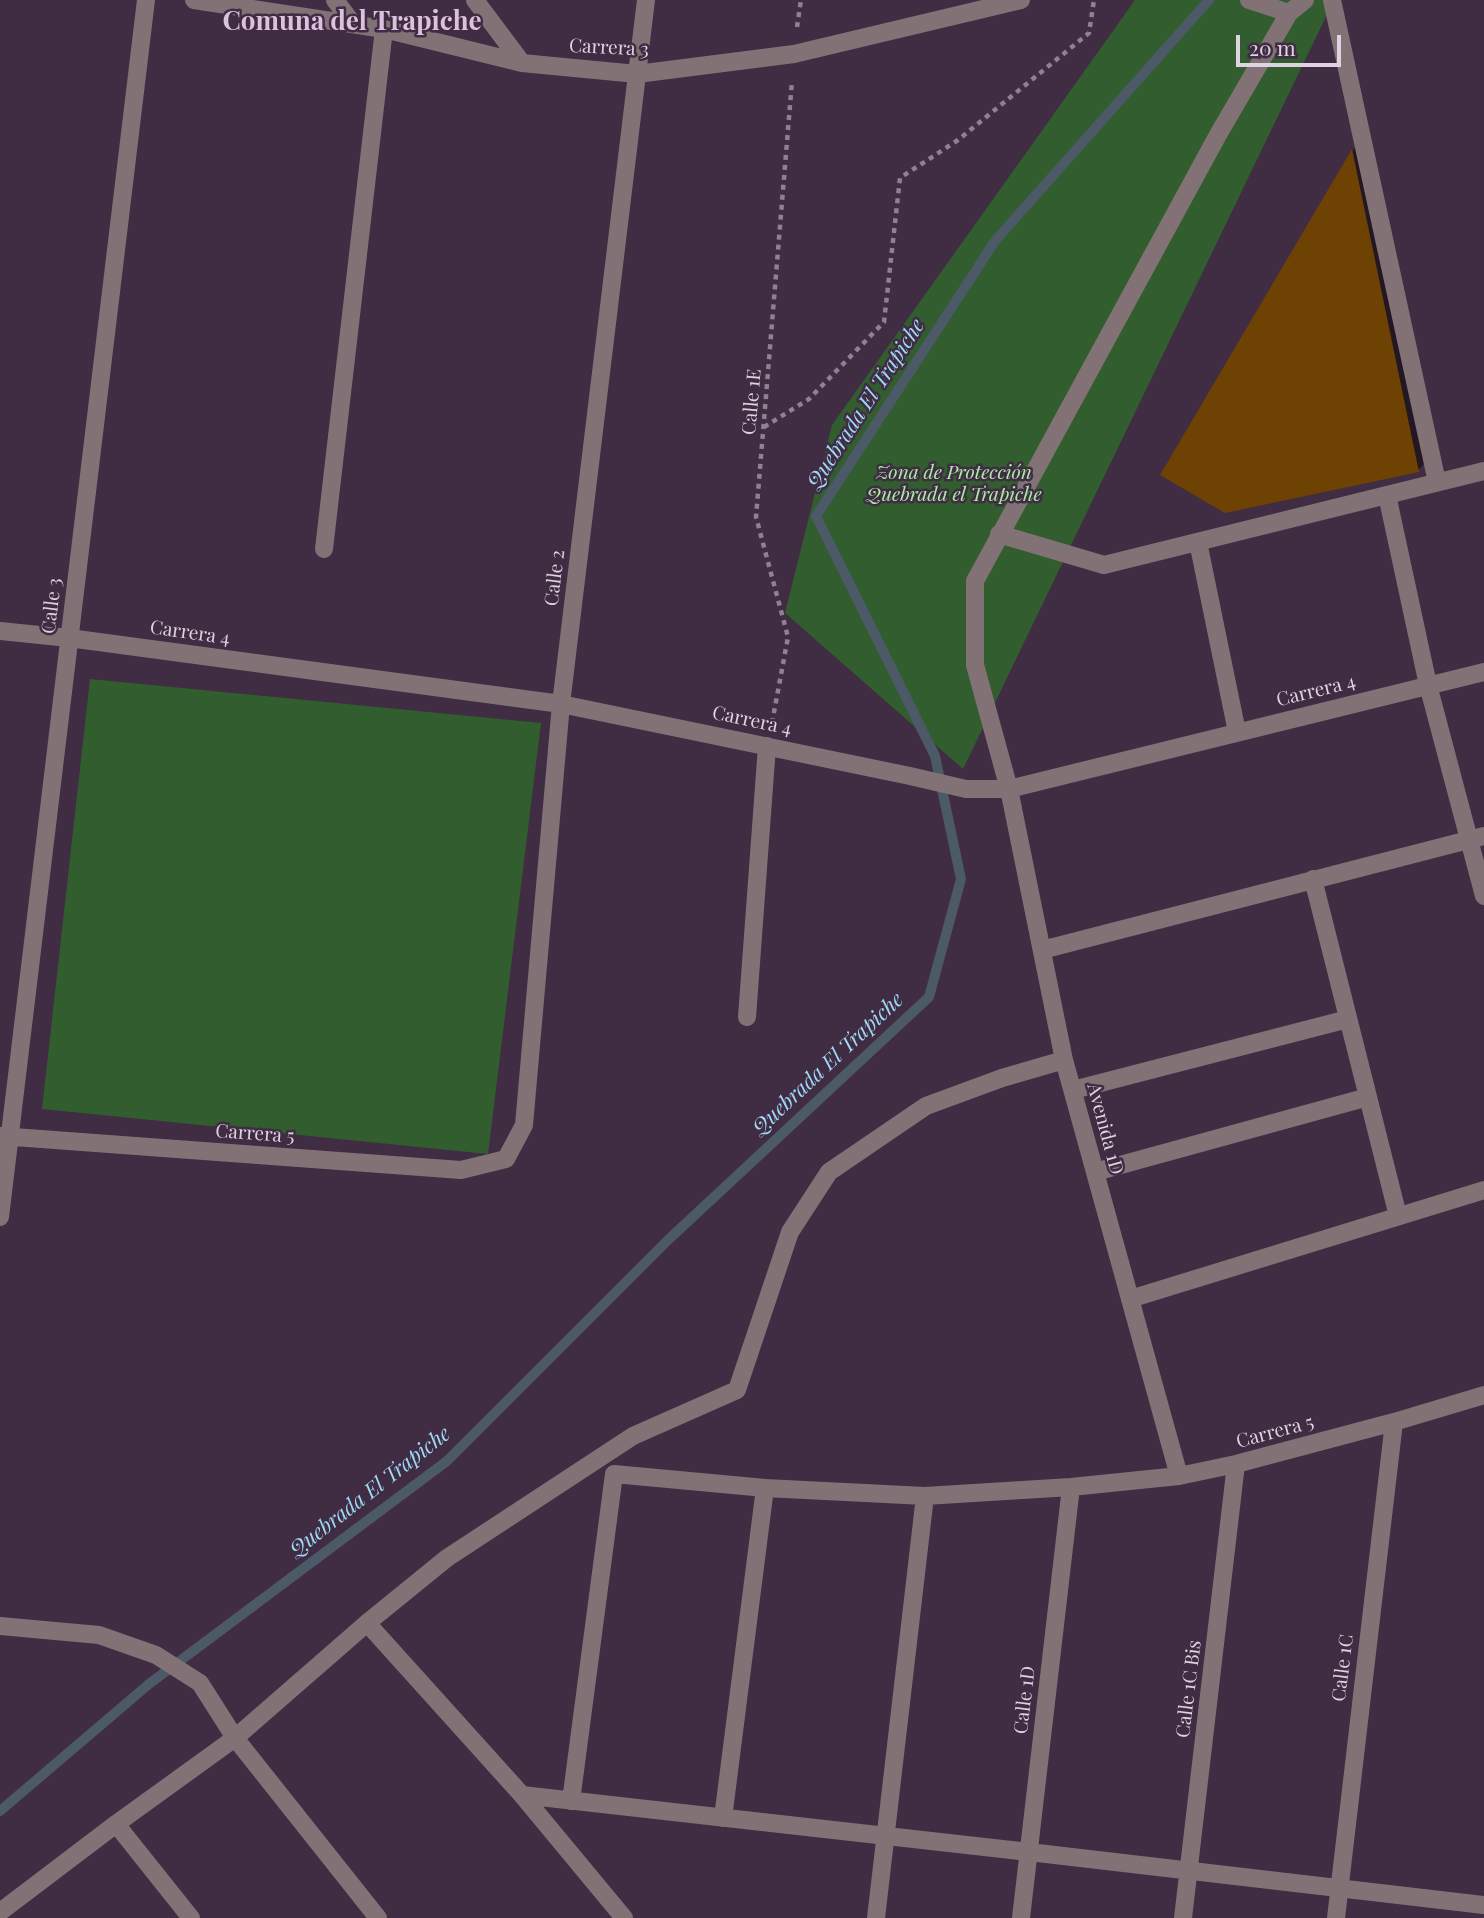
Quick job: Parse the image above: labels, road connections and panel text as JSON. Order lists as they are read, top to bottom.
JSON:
{
  "streets": {
    "street": [
      "Carrera 3",
      "Calle 2",
      "Calle 3",
      "Carrera 4",
      "Avenida 1D",
      "Carrera 5",
      "Calle 1C",
      "Calle 1C Bis",
      "Calle 1D"
    ],
    "path": ["Calle 1E"]
  },
  "crossings": [
    ["Carrera 3", "Calle 1E"],
    ["Carrera 3", "Calle 2"],
    ["Calle 1E", "Carrera 4"],
    ["Calle 2", "Carrera 4"],
    ["Calle 2", "Carrera 5"],
    ["Calle 3", "Carrera 4"],
    ["Calle 3", "Carrera 5"],
    ["Carrera 4", "Avenida 1D"],
    ["Avenida 1D", "Carrera 5"],
    ["Carrera 5", "Calle 1C"],
    ["Carrera 5", "Calle 1C Bis"],
    ["Carrera 5", "Calle 1D"]
  ],
  "districts": ["Comuna del Trapiche"],
  "water": ["Quebrada El Trapiche"],
  "parks": ["Zona de Protección Quebrada el Trapiche"],
  "scale_bar": "20 m"
}
